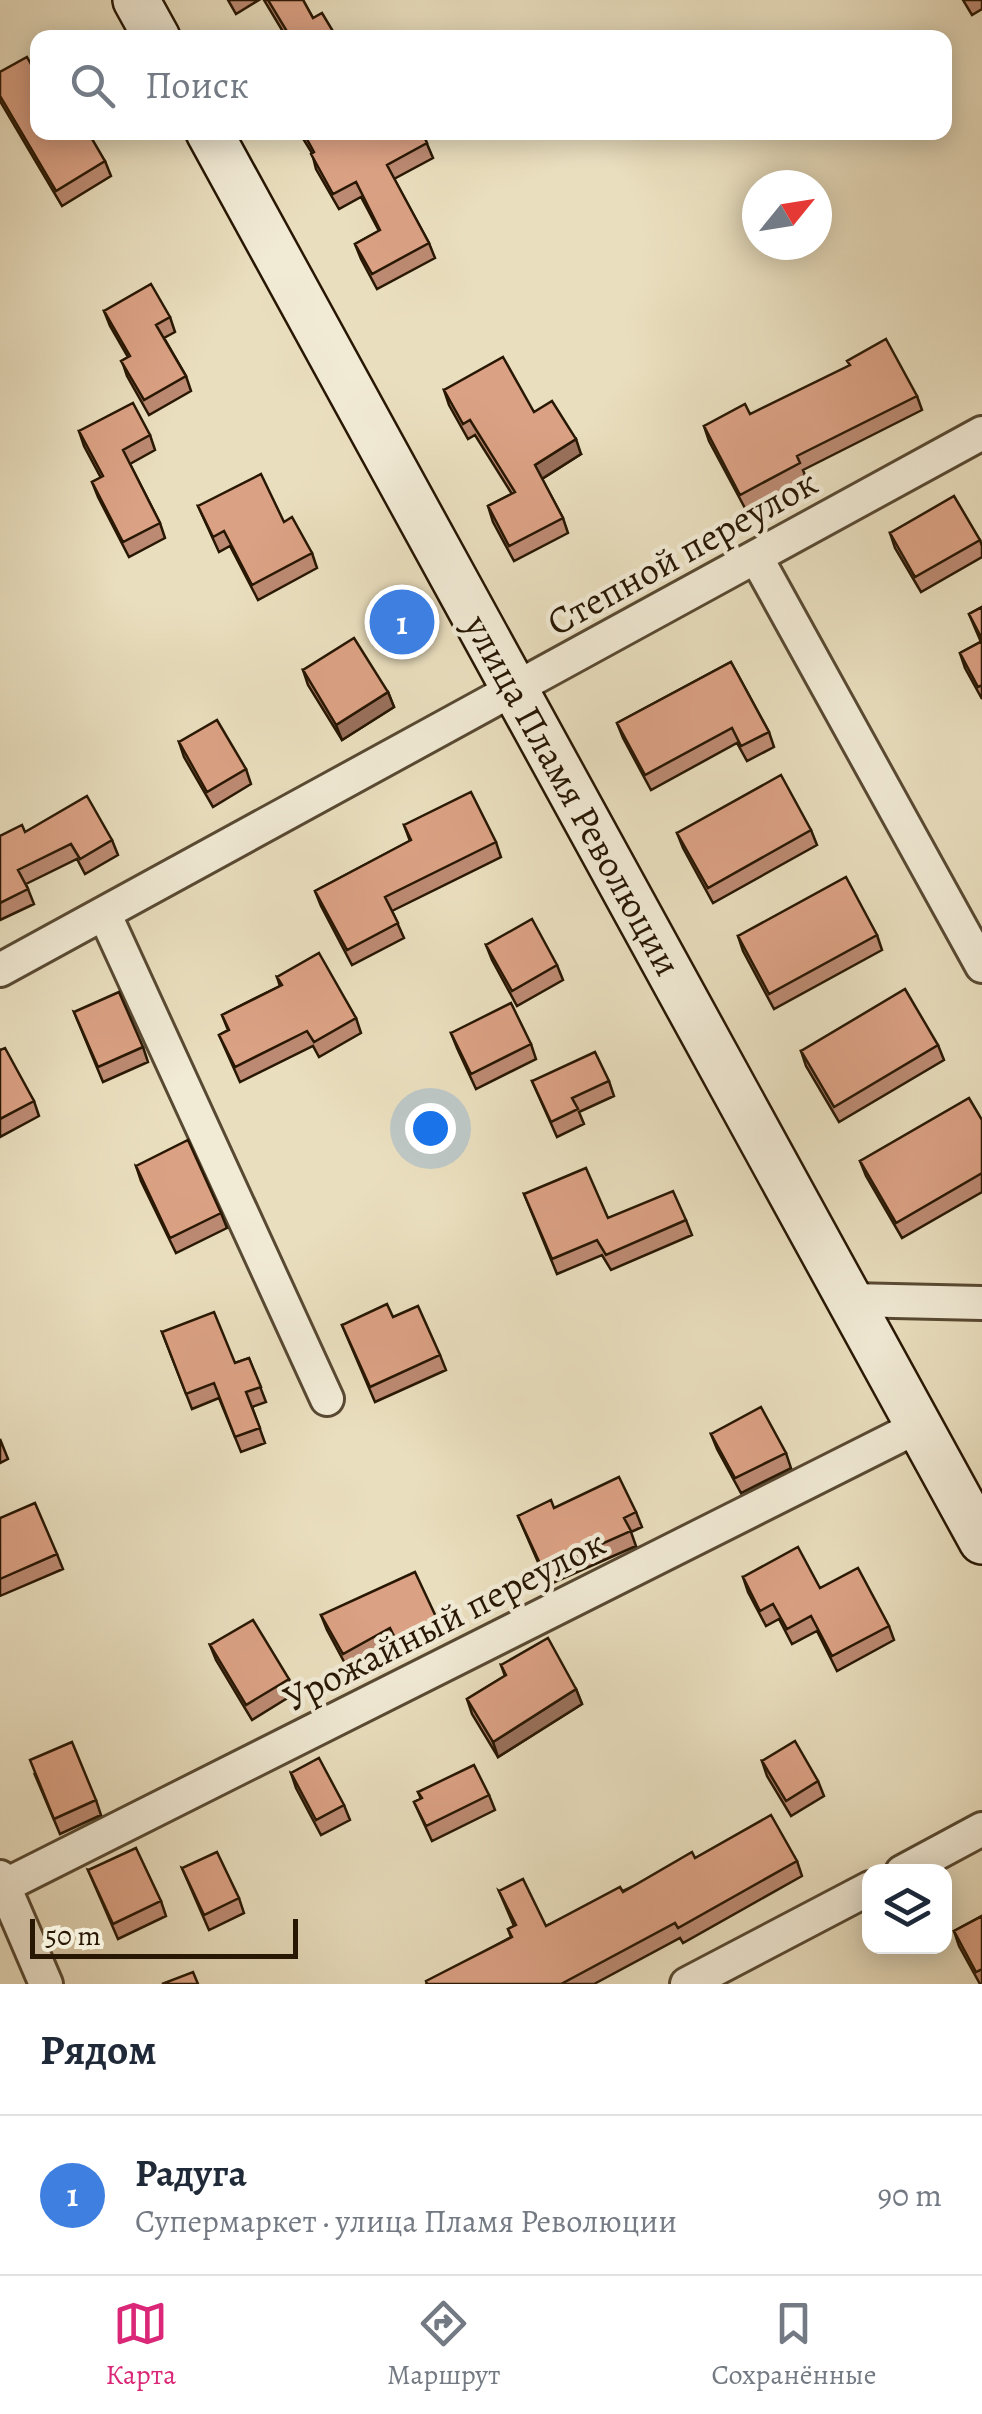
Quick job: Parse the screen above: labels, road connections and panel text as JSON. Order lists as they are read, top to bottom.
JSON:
{
  "streets": {
    "street": ["Степной переулок", "улица Пламя Революции", "Урожайный переулок"]
  },
  "crossings": [
    ["Степной переулок", "улица Пламя Революции"],
    ["улица Пламя Революции", "Урожайный переулок"]
  ],
  "scale_bar": "50 m",
  "north": "top right",
  "page": {
    "search": "Поиск",
    "pins": "1",
    "scale": "50 m",
    "heading": "Рядом",
    "list": [
      {
        "mark": "1",
        "name": "Радуга",
        "note": "Супермаркет · улица Пламя Революции",
        "value": "90 m"
      }
    ],
    "nav": ["Карта", "Маршрут", "Сохранённые"]
  }
}
